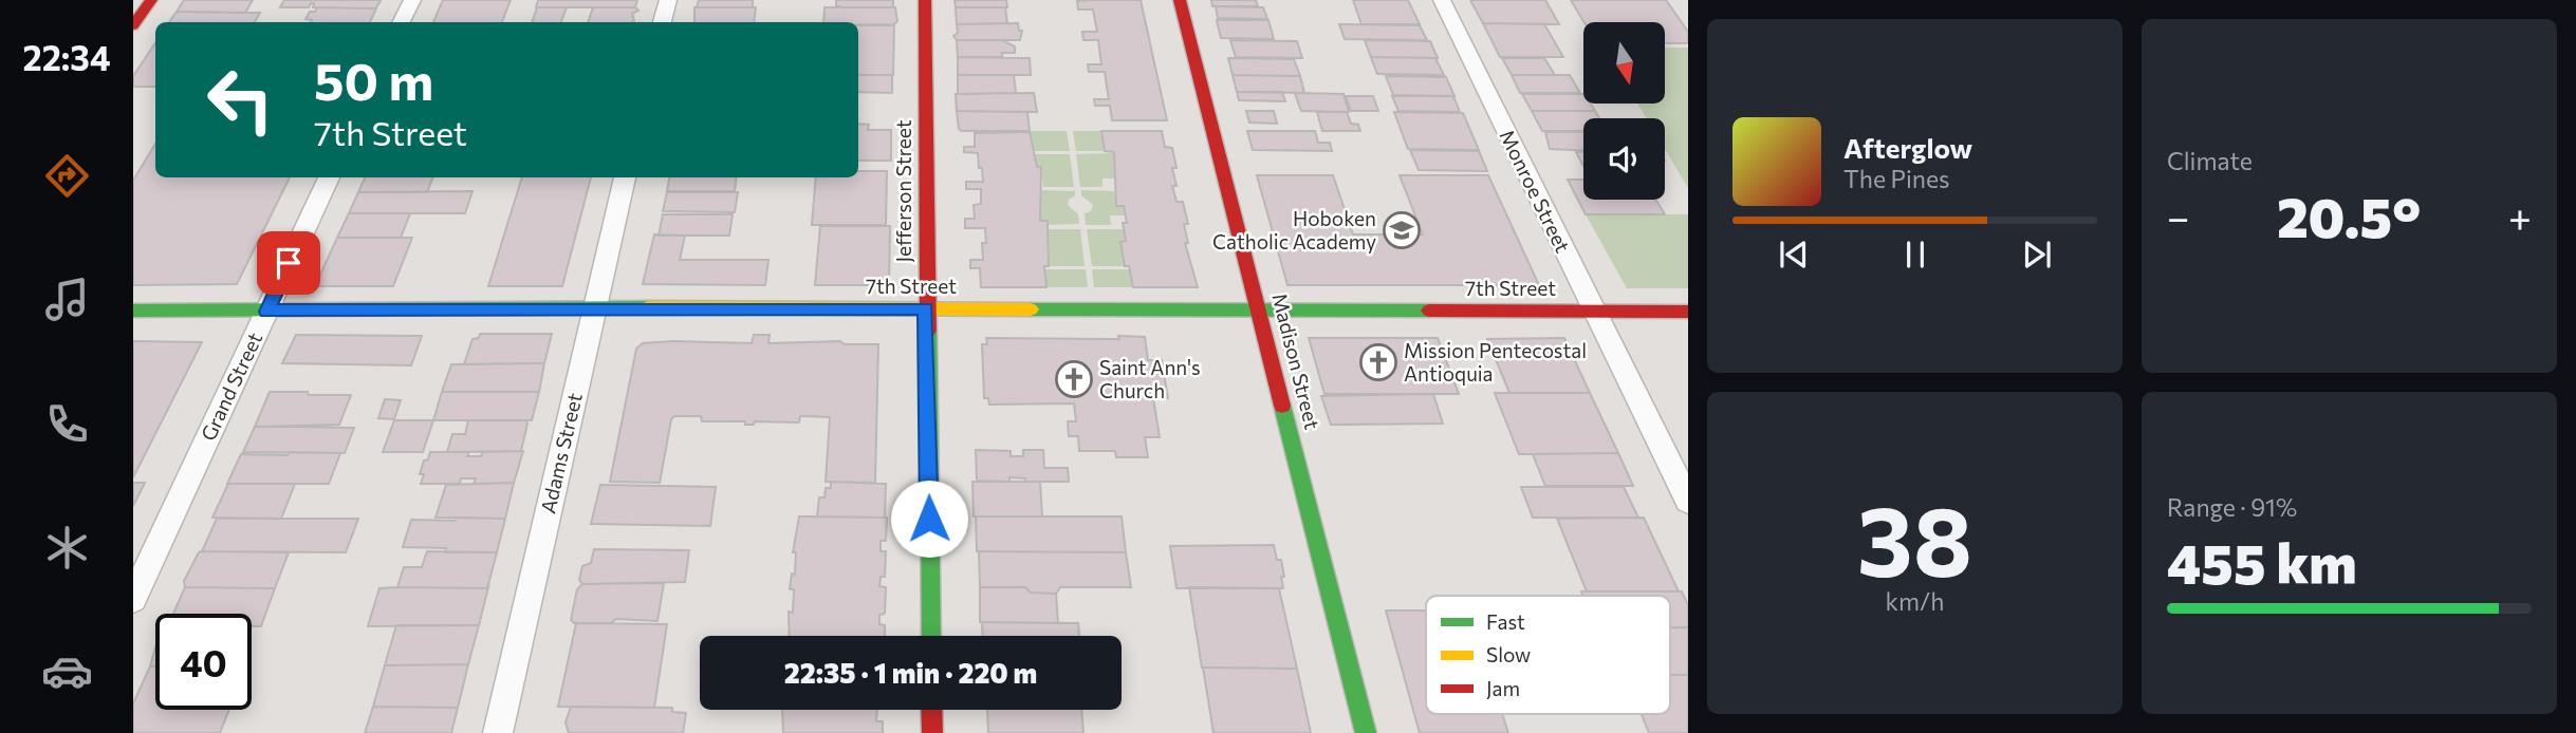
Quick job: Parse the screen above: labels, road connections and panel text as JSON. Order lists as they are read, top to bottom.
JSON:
{
  "streets": {
    "street": [
      "Jefferson Street",
      "Monroe Street",
      "7th Street",
      "Madison Street",
      "Grand Street",
      "Adams Street"
    ]
  },
  "crossings": [
    ["Jefferson Street", "7th Street"],
    ["Monroe Street", "7th Street"],
    ["7th Street", "Madison Street"],
    ["7th Street", "Grand Street"],
    ["7th Street", "Adams Street"]
  ],
  "places": {
    "school or university": ["Hoboken Catholic Academy"],
    "church": ["Mission Pentecostal Antioquia", "Saint Ann's Church"]
  },
  "legend": ["Fast", "Slow", "Jam"],
  "north": "bottom",
  "page": {
    "tabs": "22:34",
    "tile": [
      "Climate",
      ["38", "km/h"],
      ["Range · 91%", "455 km"]
    ],
    "turn": ["50 m", "7th Street"],
    "song": ["Afterglow", "The Pines"],
    "heat": ["−", "20.5°", "+"],
    "limit": "40",
    "trip": "22:35 · 1 min · 220 m"
  }
}
